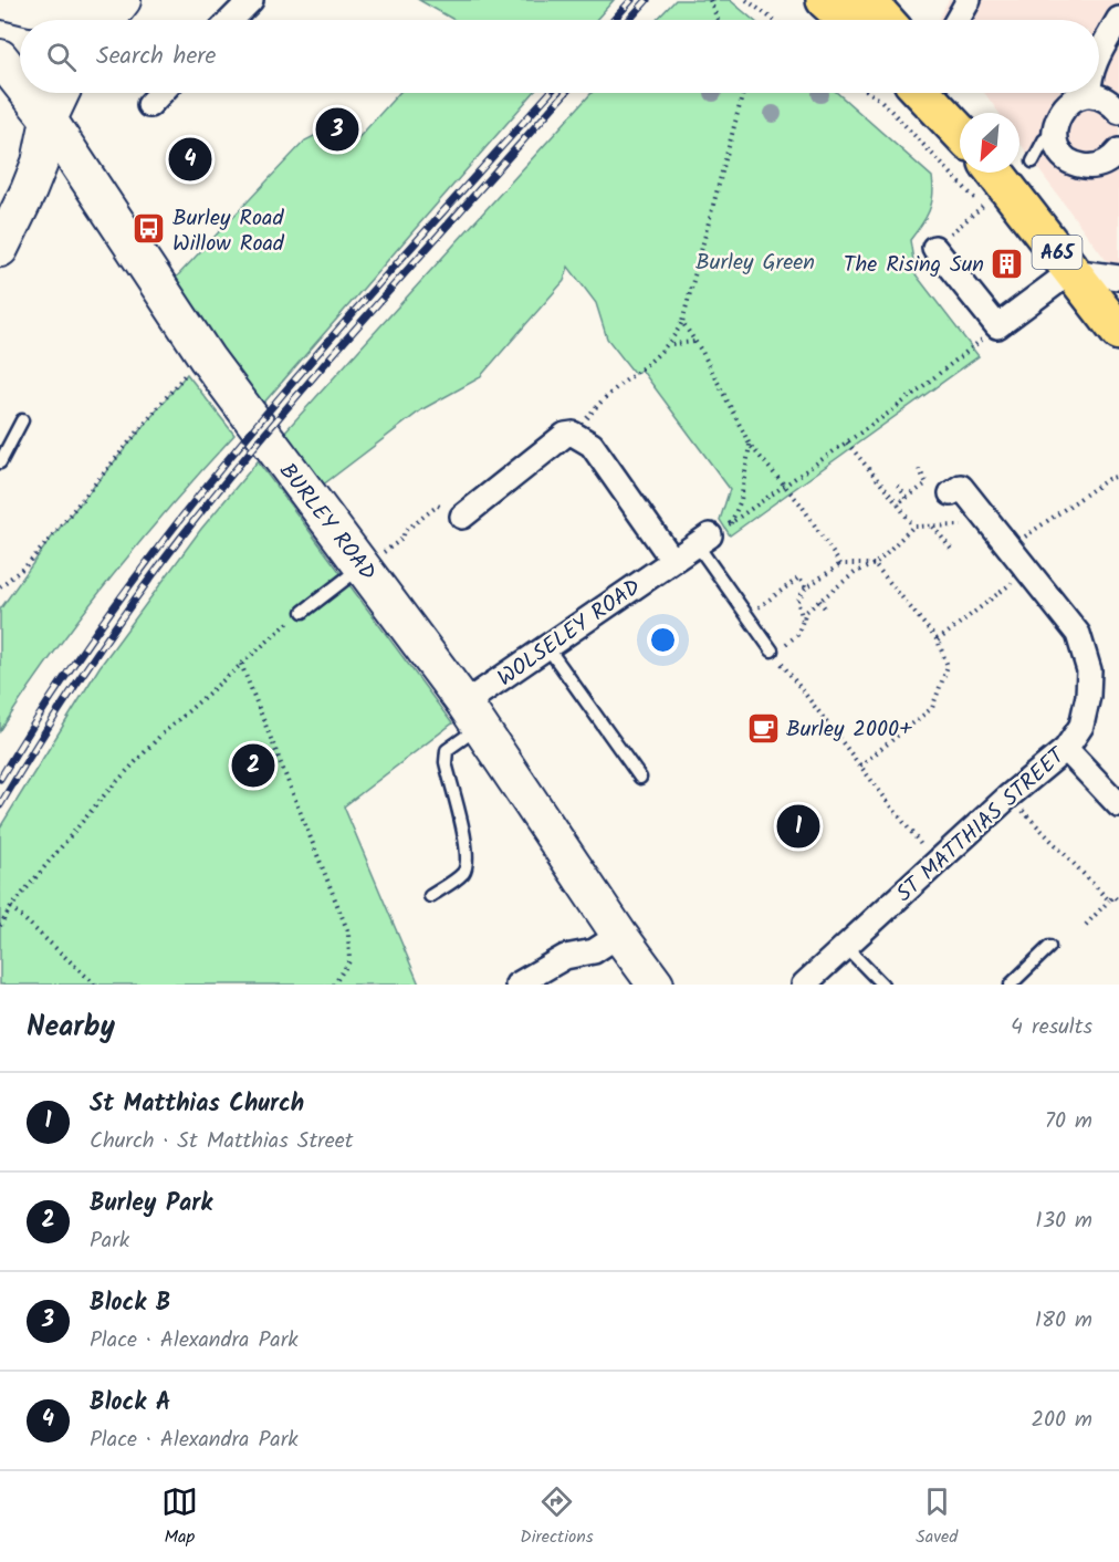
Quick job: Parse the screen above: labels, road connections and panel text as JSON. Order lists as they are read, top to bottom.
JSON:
{
  "streets": {
    "main road": ["A65"],
    "street": ["BURLEY ROAD", "WOLSELEY ROAD", "ST MATTHIAS STREET"]
  },
  "crossings": [
    ["BURLEY ROAD", "WOLSELEY ROAD"]
  ],
  "parks": ["Burley Green"],
  "places": {
    "bus stop": ["Burley Road Willow Road"],
    "building": ["The Rising Sun"],
    "cafe": ["Burley 2000+"]
  },
  "north": "bottom left",
  "page": {
    "search": "Search here",
    "pins": [
      "3",
      "4",
      "2",
      "1"
    ],
    "heading": ["Nearby", "4 results"],
    "list": [
      {
        "mark": "1",
        "name": "St Matthias Church",
        "note": "Church · St Matthias Street",
        "value": "70 m"
      },
      {
        "mark": "2",
        "name": "Burley Park",
        "note": "Park",
        "value": "130 m"
      },
      {
        "mark": "3",
        "name": "Block B",
        "note": "Place · Alexandra Park",
        "value": "180 m"
      },
      {
        "mark": "4",
        "name": "Block A",
        "note": "Place · Alexandra Park",
        "value": "200 m"
      }
    ],
    "nav": ["Map", "Directions", "Saved"]
  }
}
